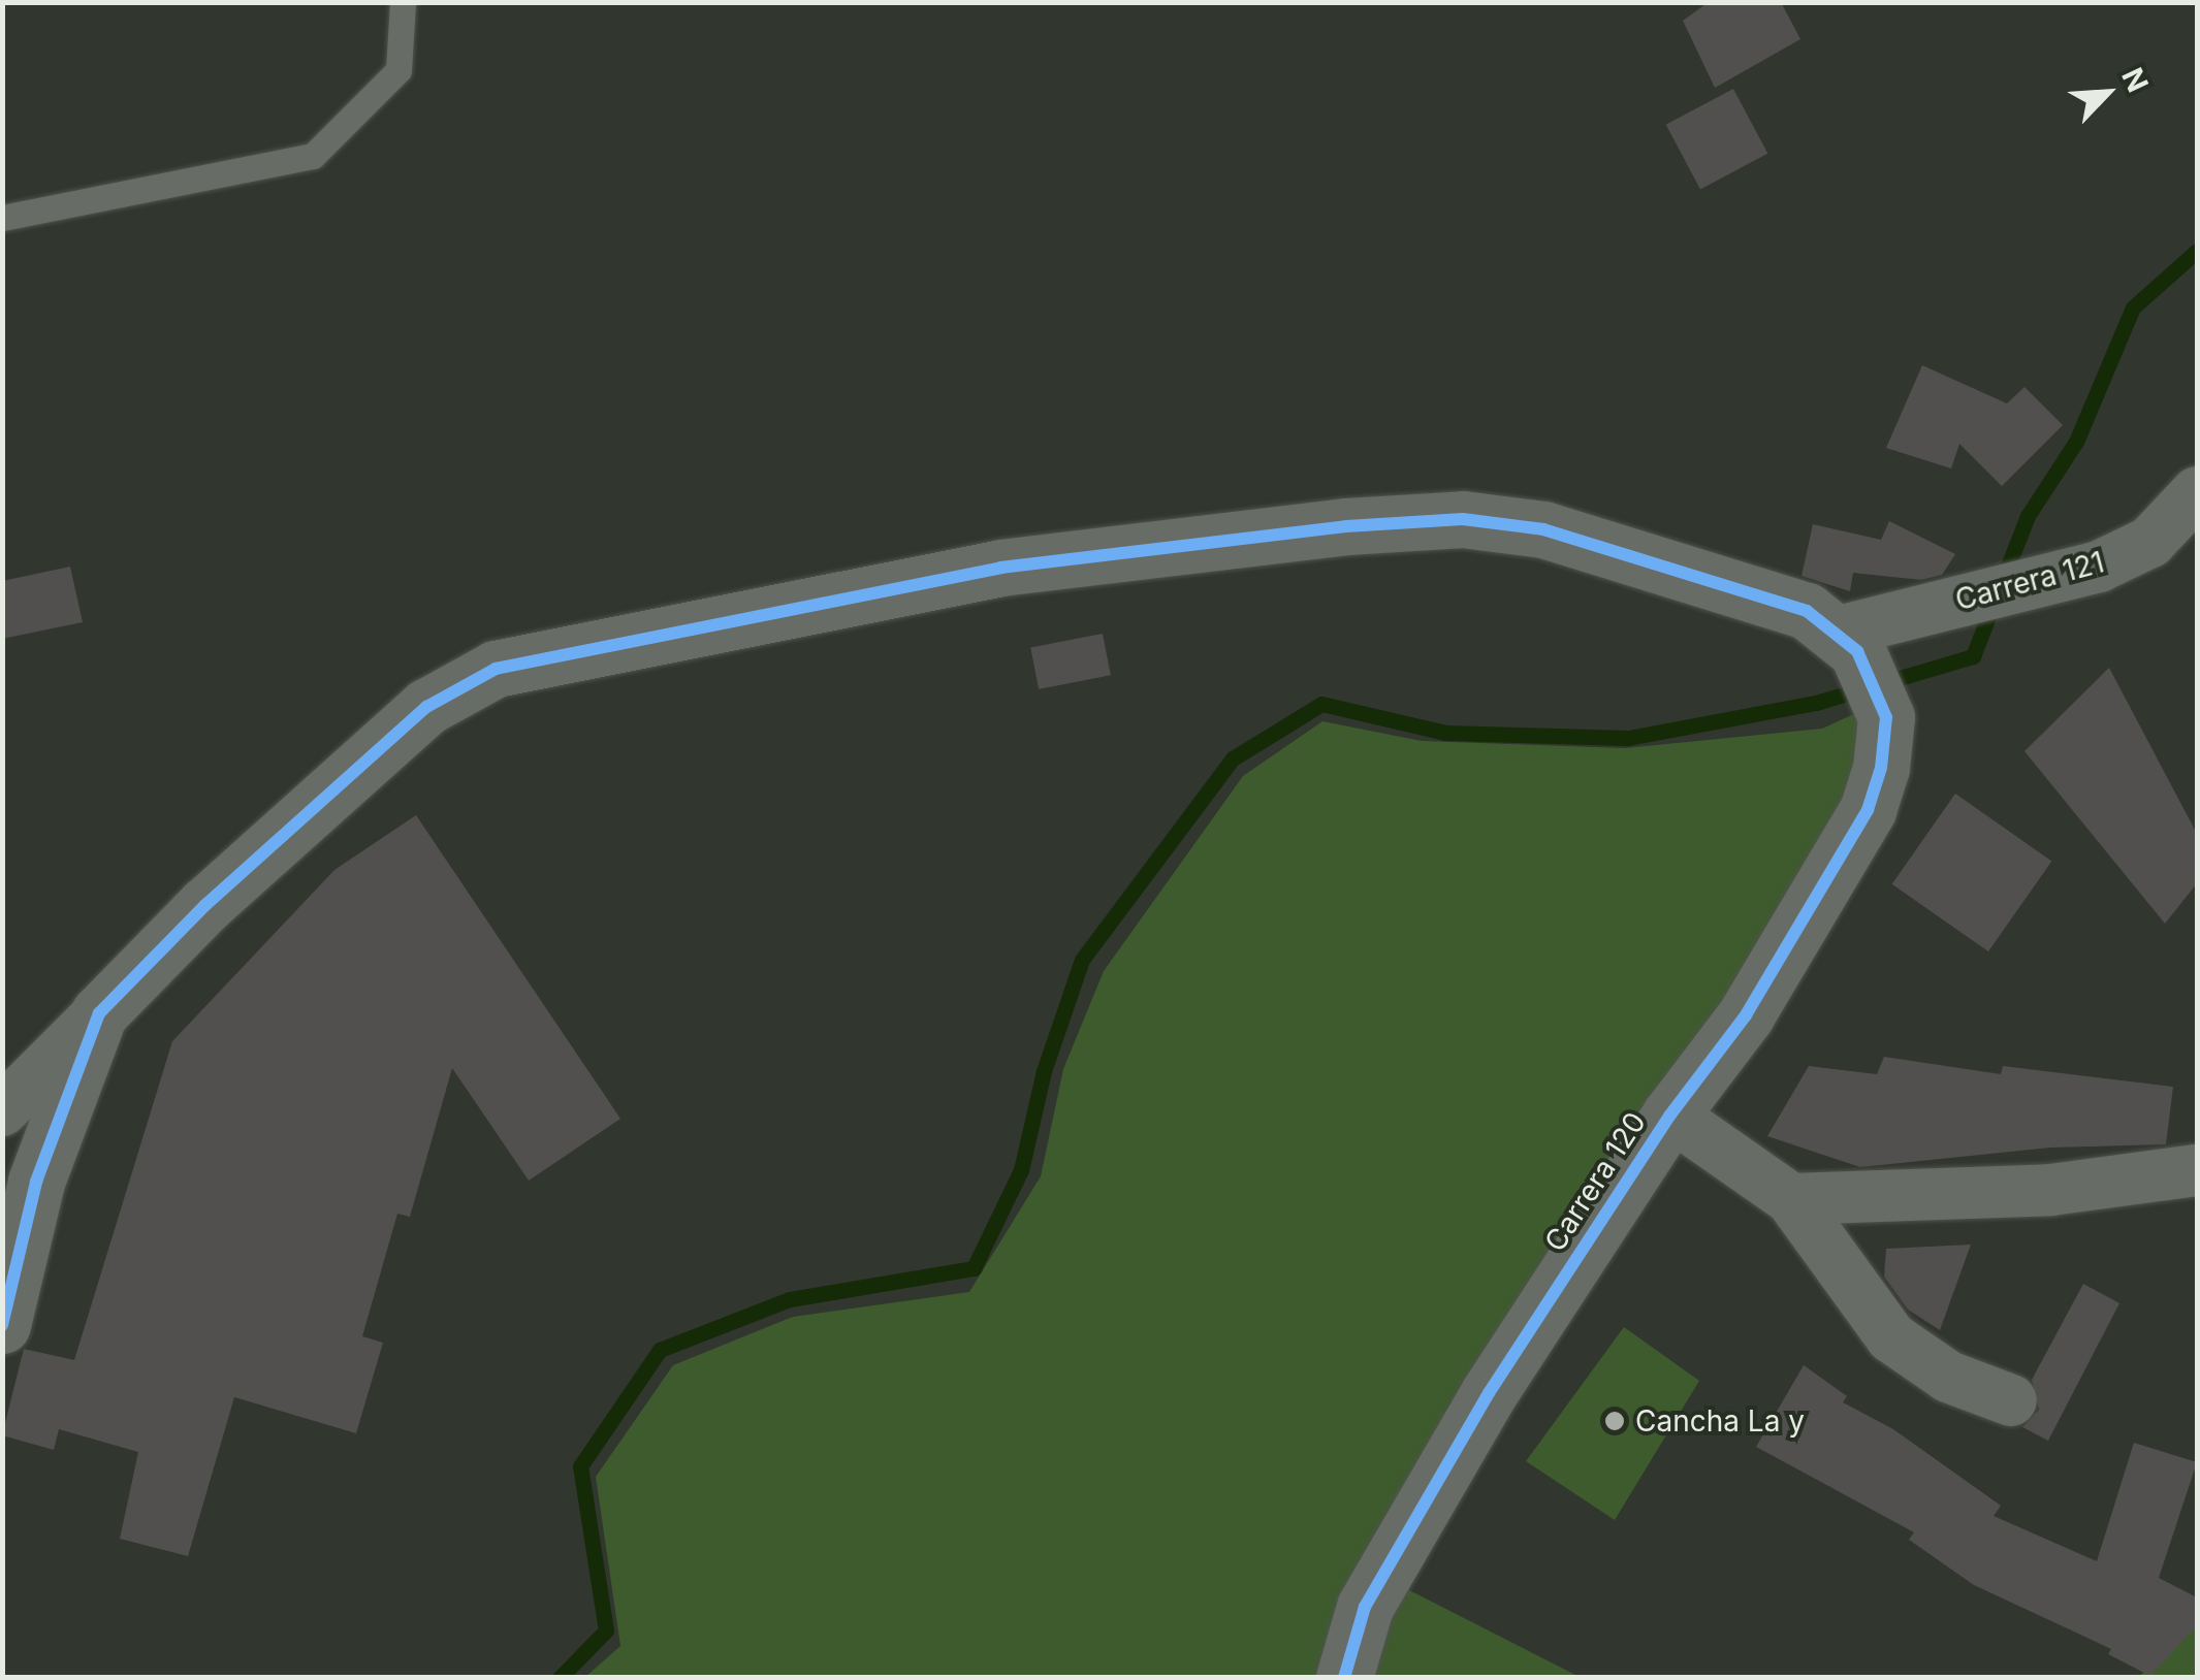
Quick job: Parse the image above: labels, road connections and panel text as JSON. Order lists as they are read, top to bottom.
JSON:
{
  "streets": {
    "street": ["Carrera 121", "Carrera 120"]
  },
  "crossings": [
    ["Carrera 121", "Carrera 120"]
  ],
  "places": ["Cancha La y"],
  "north": "top right"
}
